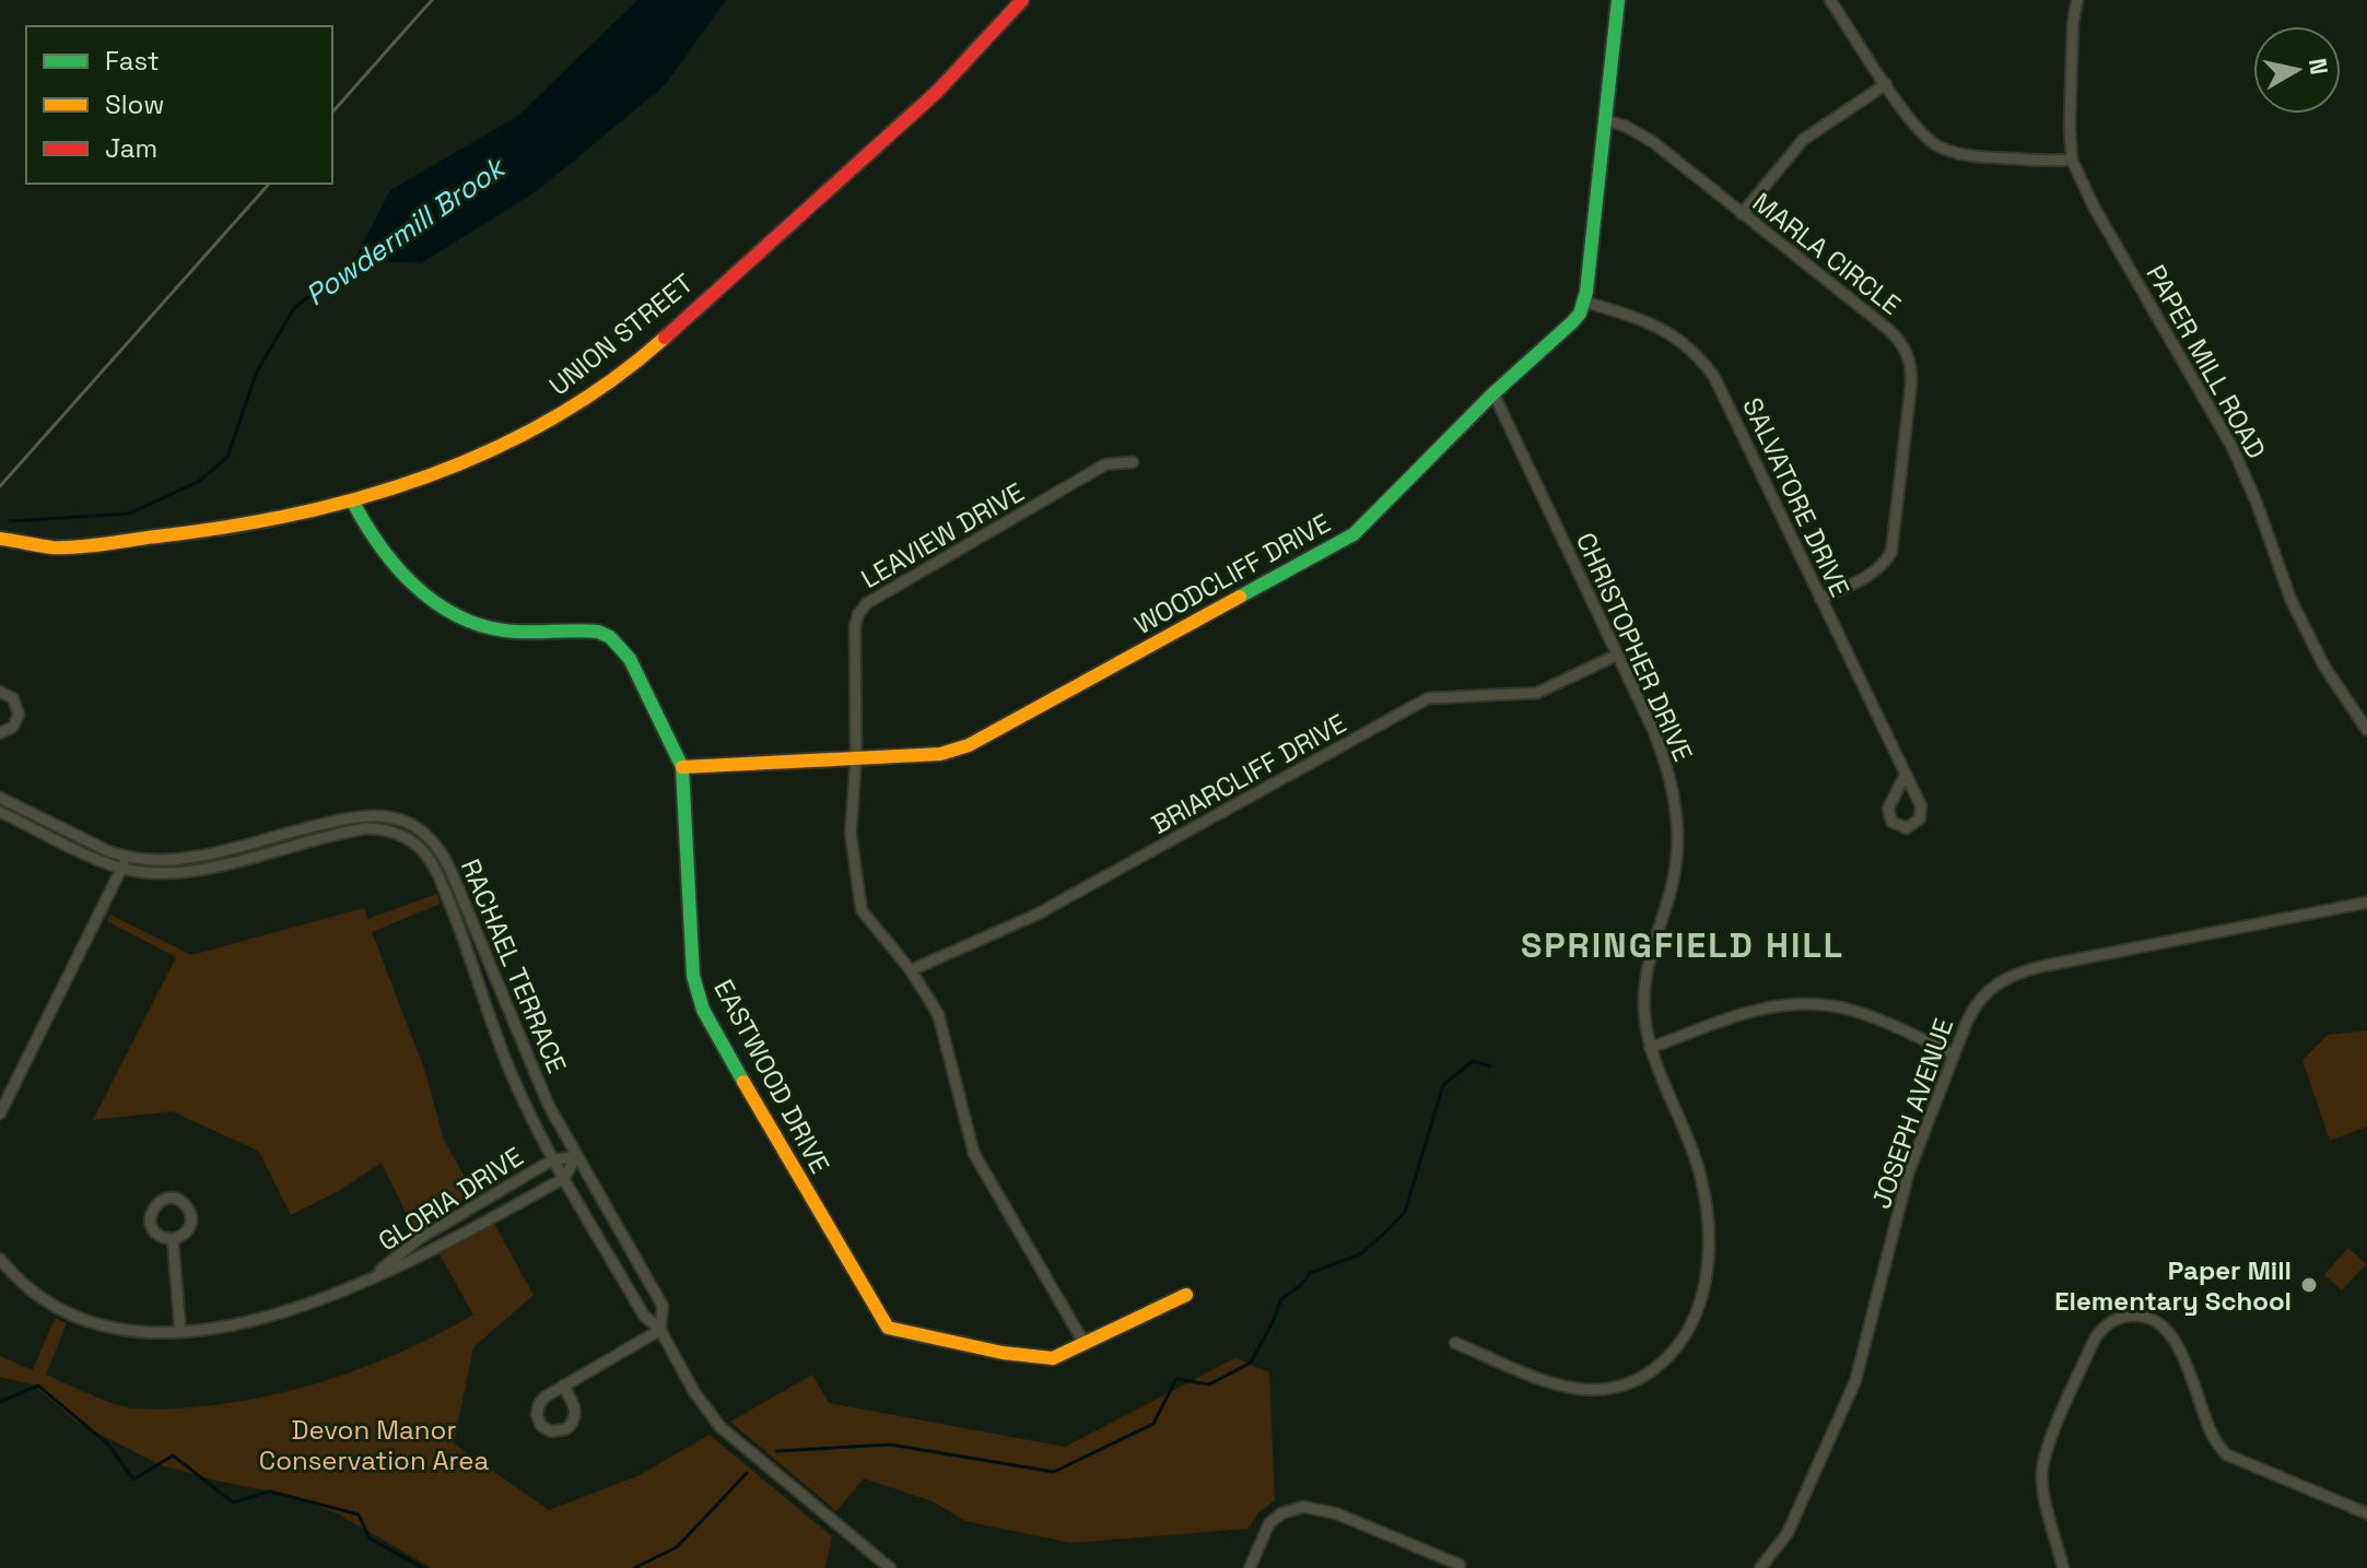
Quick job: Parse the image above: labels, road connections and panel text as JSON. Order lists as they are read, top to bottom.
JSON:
{
  "streets": {
    "street": [
      "MARLA CIRCLE",
      "UNION STREET",
      "PAPER MILL ROAD",
      "SALVATORE DRIVE",
      "LEAVIEW DRIVE",
      "WOODCLIFF DRIVE",
      "CHRISTOPHER DRIVE",
      "BRIARCLIFF DRIVE",
      "RACHAEL TERRACE",
      "EASTWOOD DRIVE",
      "JOSEPH AVENUE",
      "GLORIA DRIVE"
    ]
  },
  "crossings": [
    ["MARLA CIRCLE", "SALVATORE DRIVE"],
    ["UNION STREET", "EASTWOOD DRIVE"],
    ["SALVATORE DRIVE", "WOODCLIFF DRIVE"],
    ["LEAVIEW DRIVE", "WOODCLIFF DRIVE"],
    ["LEAVIEW DRIVE", "BRIARCLIFF DRIVE"],
    ["LEAVIEW DRIVE", "EASTWOOD DRIVE"],
    ["WOODCLIFF DRIVE", "CHRISTOPHER DRIVE"],
    ["WOODCLIFF DRIVE", "EASTWOOD DRIVE"],
    ["CHRISTOPHER DRIVE", "BRIARCLIFF DRIVE"],
    ["RACHAEL TERRACE", "GLORIA DRIVE"]
  ],
  "districts": ["SPRINGFIELD HILL"],
  "water": ["Powdermill Brook"],
  "parks": ["Devon Manor Conservation Area"],
  "places": ["Paper Mill Elementary School"],
  "legend": ["Fast", "Slow", "Jam"],
  "north": "right"
}
